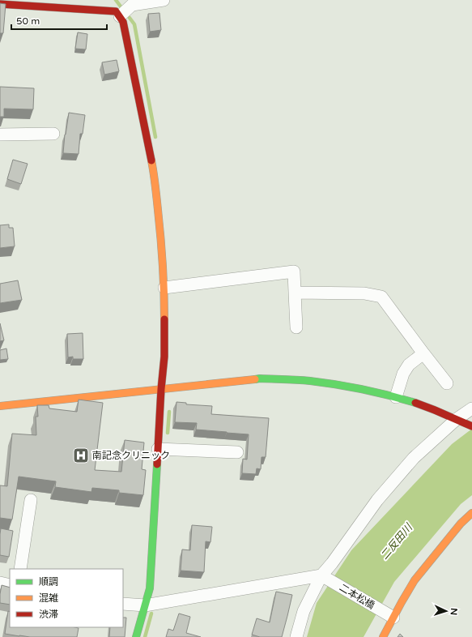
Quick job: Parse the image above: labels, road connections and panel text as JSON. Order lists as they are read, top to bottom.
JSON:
{
  "streets": {
    "street": ["二本松橋"]
  },
  "water": ["二反田川"],
  "places": {
    "hospital": ["南記念クリニック"]
  },
  "legend": ["順調", "混雑", "渋滞"],
  "scale_bar": "50 m",
  "north": "right"
}
